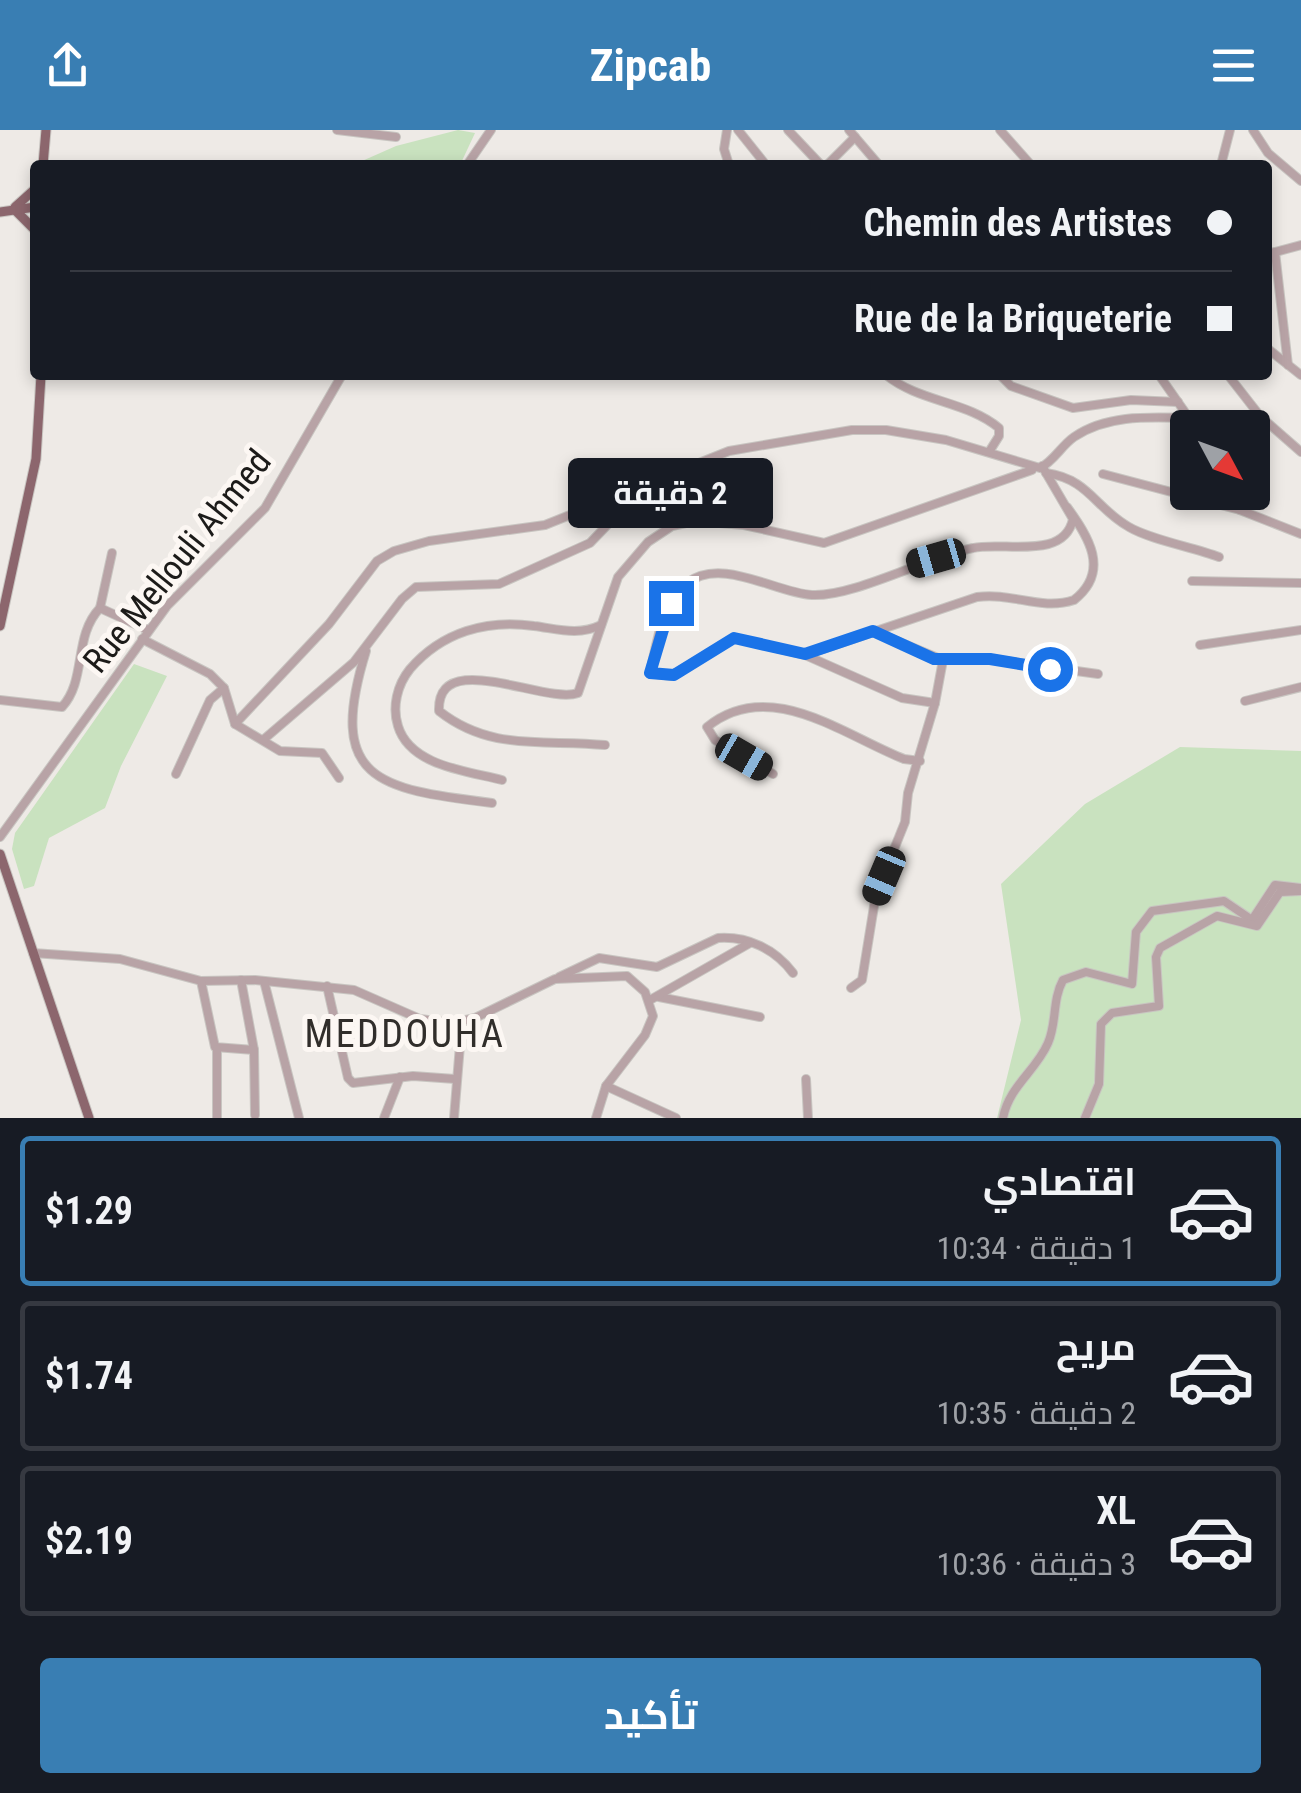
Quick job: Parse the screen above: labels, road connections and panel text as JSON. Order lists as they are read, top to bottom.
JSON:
{
  "streets": {
    "street": ["Rue Mellouli Ahmed"]
  },
  "districts": ["MEDDOUHA"],
  "north": "bottom right",
  "page": {
    "header": "Zipcab",
    "banner": ["Chemin des Artistes", "Rue de la Briqueterie"],
    "bubble": "2 دقيقة",
    "list": [
      {
        "name": "اقتصادي",
        "note": "1 دقيقة · 10:34",
        "value": "$1.29"
      },
      {
        "name": "مريح",
        "note": "2 دقيقة · 10:35",
        "value": "$1.74"
      },
      {
        "name": "XL",
        "note": "3 دقيقة · 10:36",
        "value": "$2.19"
      }
    ],
    "buttons": "تأكيد"
  }
}
